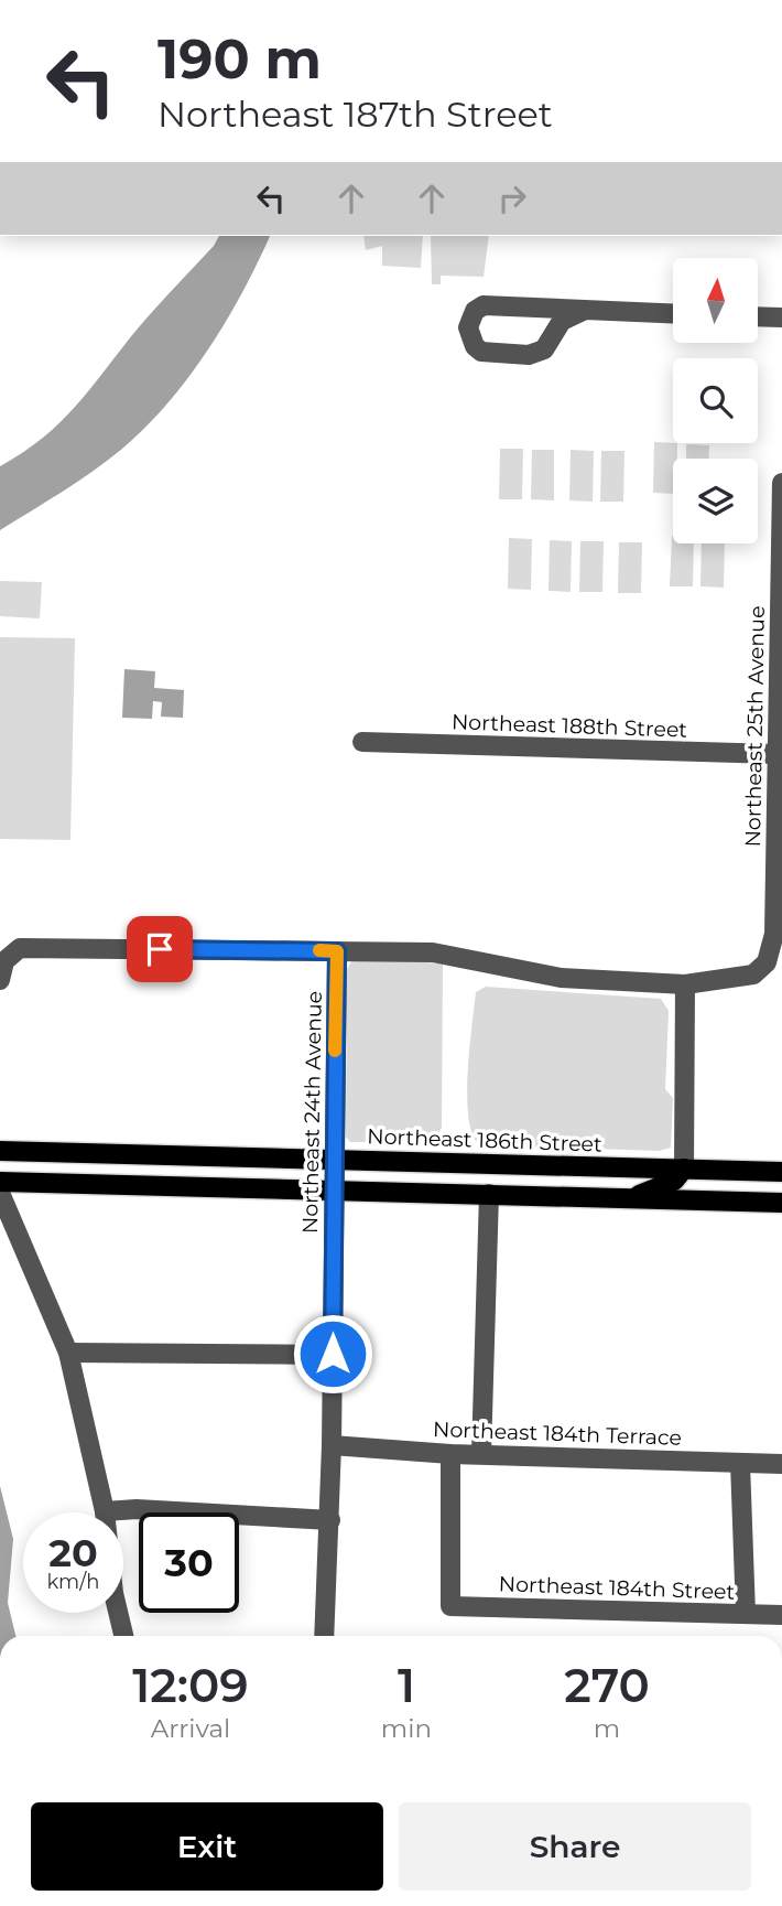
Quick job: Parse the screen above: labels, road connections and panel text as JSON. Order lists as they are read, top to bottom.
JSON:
{
  "streets": {
    "main road": ["Northeast 186th Street"],
    "street": [
      "Northeast 188th Street",
      "Northeast 25th Avenue",
      "Northeast 24th Avenue",
      "Northeast 184th Terrace",
      "Northeast 184th Street"
    ]
  },
  "crossings": [
    ["Northeast 188th Street", "Northeast 25th Avenue"],
    ["Northeast 24th Avenue", "Northeast 186th Street"],
    ["Northeast 24th Avenue", "Northeast 184th Terrace"],
    ["Northeast 184th Terrace", "Northeast 184th Street"]
  ],
  "north": "top",
  "page": {
    "turn": ["190 m", "Northeast 187th Street"],
    "speed": "20 km/h",
    "limit": "30",
    "eta": [
      "12:09",
      "Arrival",
      "1",
      "min",
      "270",
      "m"
    ],
    "buttons": ["Exit", "Share"]
  }
}
